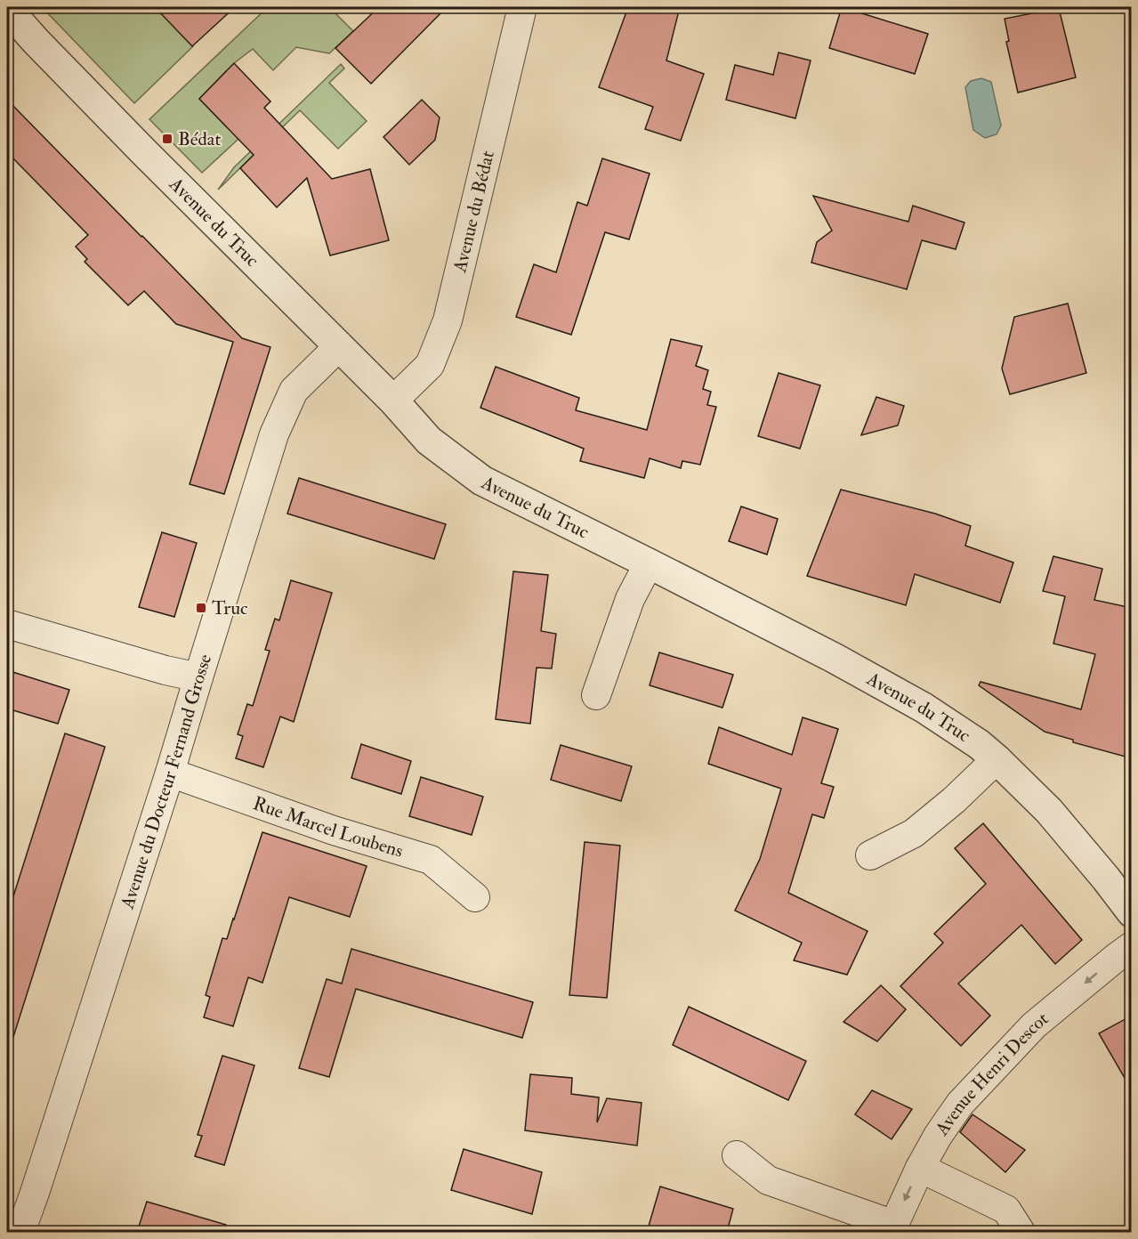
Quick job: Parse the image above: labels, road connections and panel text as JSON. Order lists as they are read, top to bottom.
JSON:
{
  "streets": {
    "street": [
      "Avenue du Bédat",
      "Avenue du Truc",
      "Avenue du Docteur Fernand Grosse",
      "Rue Marcel Loubens",
      "Avenue Henri Descot"
    ]
  },
  "crossings": [
    ["Avenue du Bédat", "Avenue du Truc"],
    ["Avenue du Truc", "Avenue du Docteur Fernand Grosse"],
    ["Avenue du Docteur Fernand Grosse", "Rue Marcel Loubens"]
  ],
  "places": {
    "transit": ["Bédat", "Truc"]
  }
}
